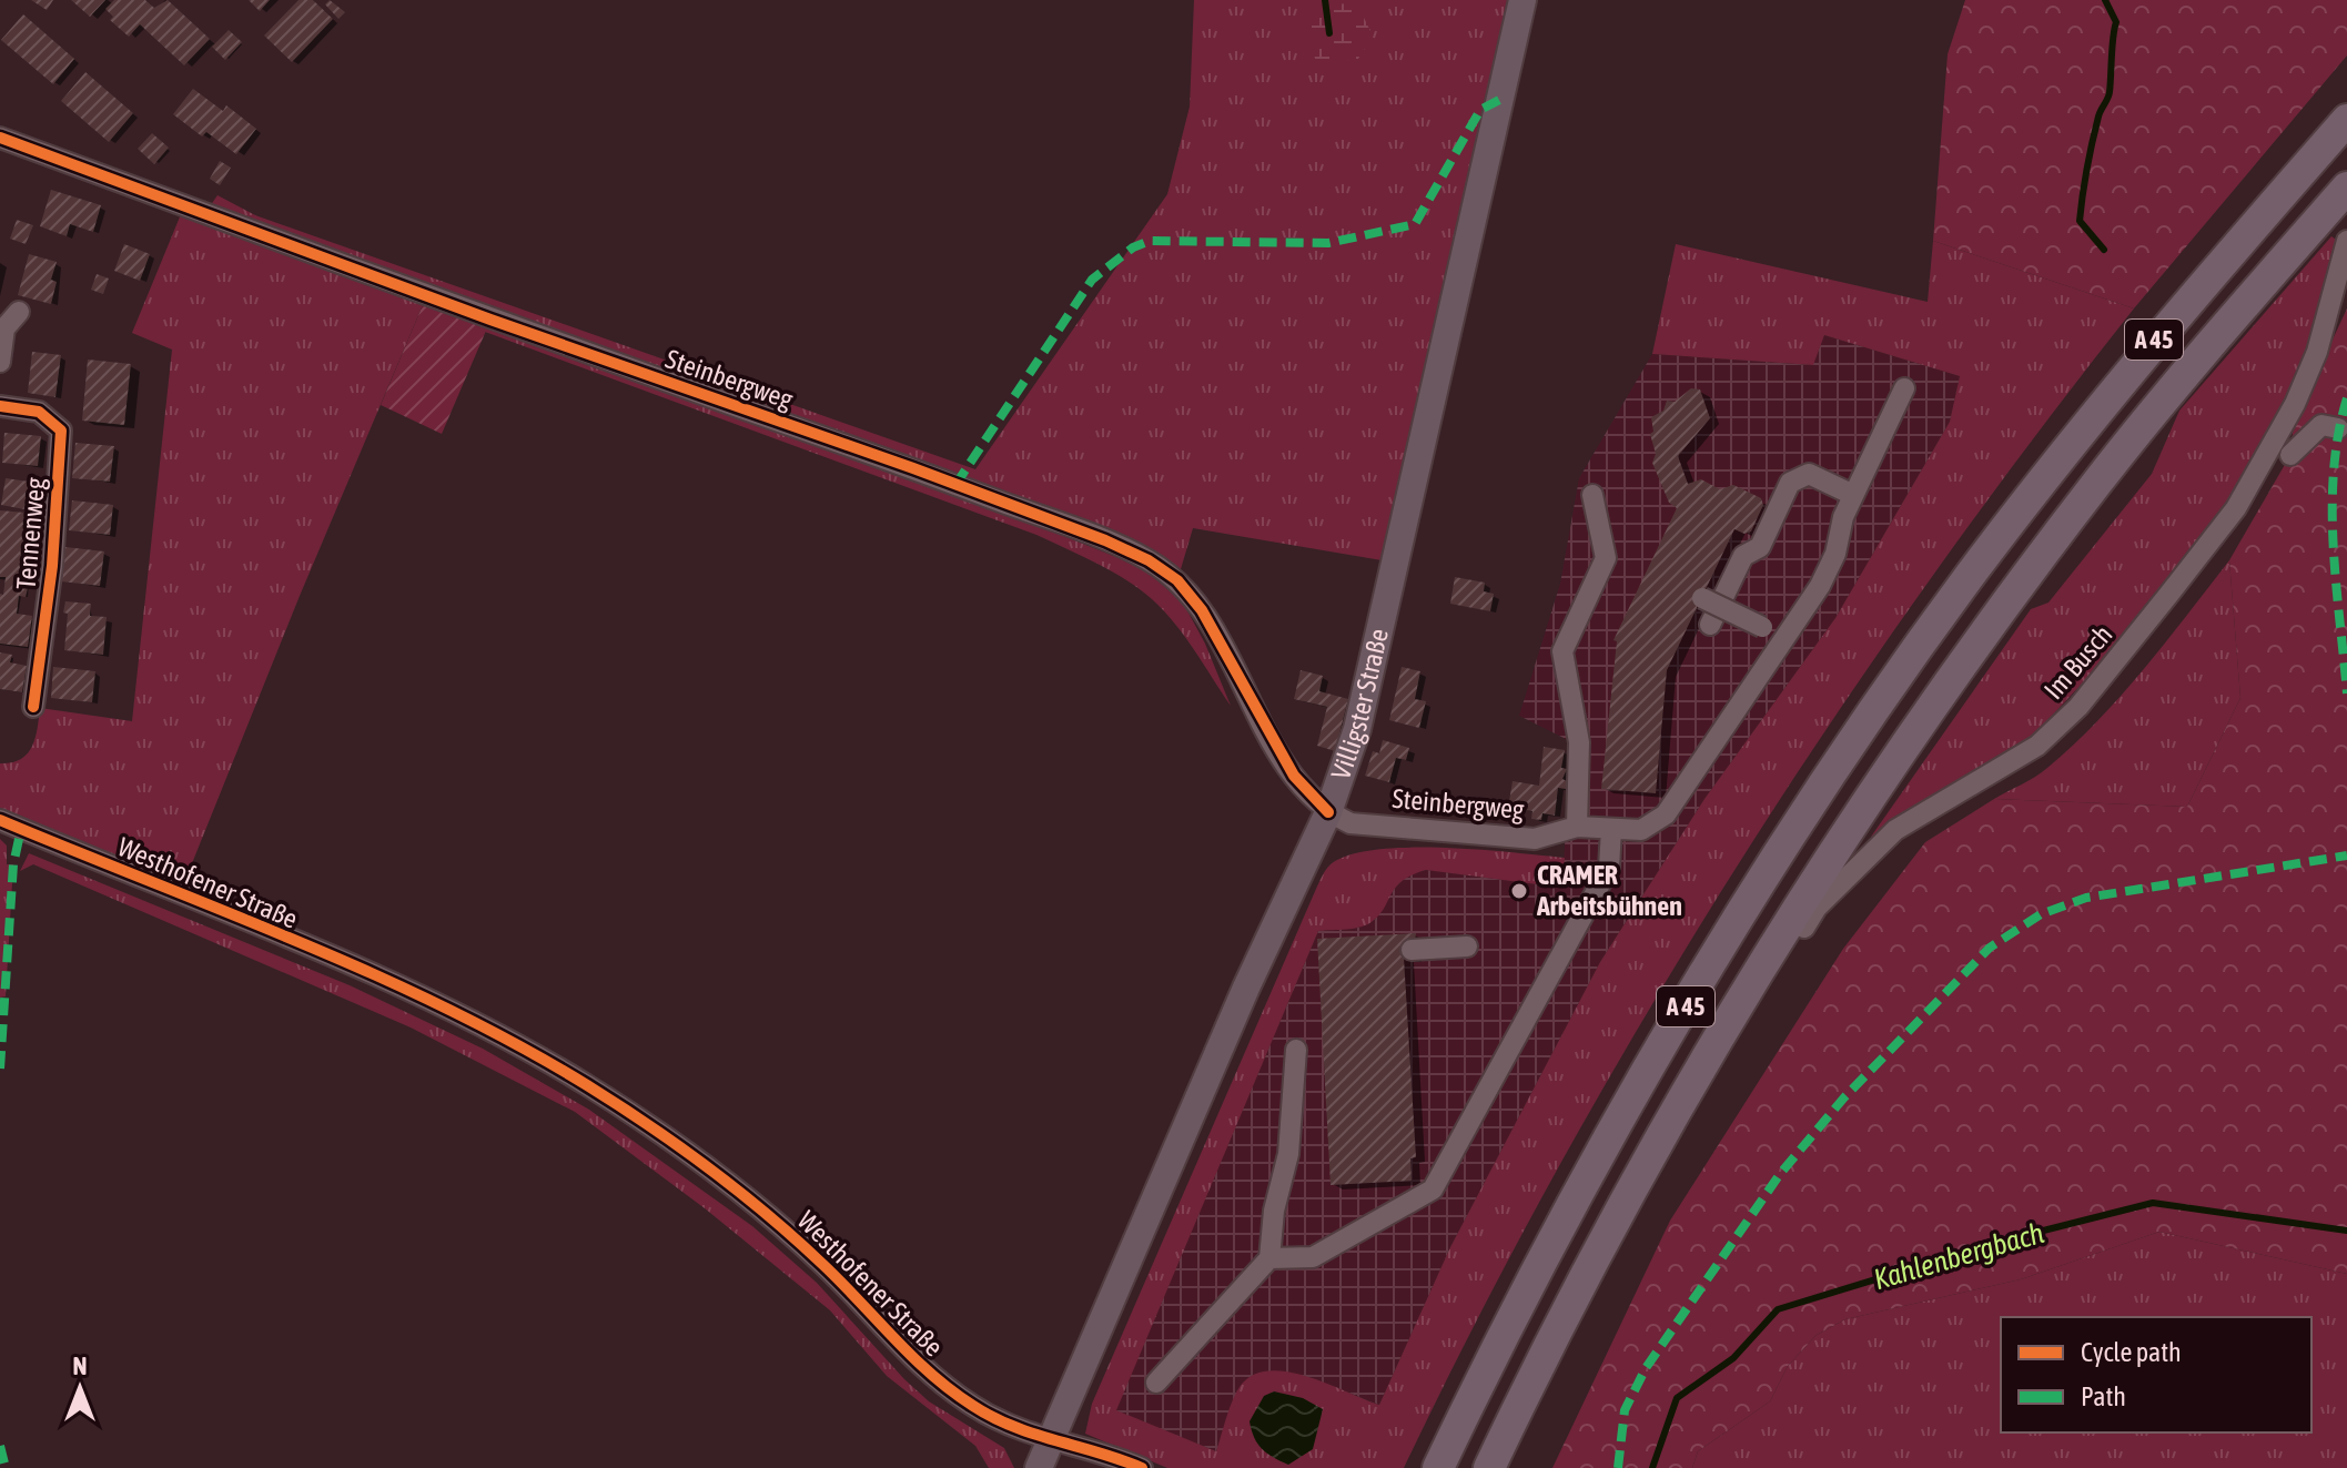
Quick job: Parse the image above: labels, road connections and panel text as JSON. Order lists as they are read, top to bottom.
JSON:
{
  "streets": {
    "highway": ["A 45"],
    "main road": ["Villigster Straße"],
    "street": [
      "Steinbergweg",
      "Tennenweg",
      "Im Busch",
      "Westhofener Straße"
    ]
  },
  "crossings": [
    ["A 45", "Im Busch"],
    ["Steinbergweg", "Villigster Straße"],
    ["Villigster Straße", "Westhofener Straße"]
  ],
  "water": ["Kahlenbergbach"],
  "places": ["CRAMER Arbeitsbühnen"],
  "legend": ["Cycle path", "Path"],
  "north": "top"
}
